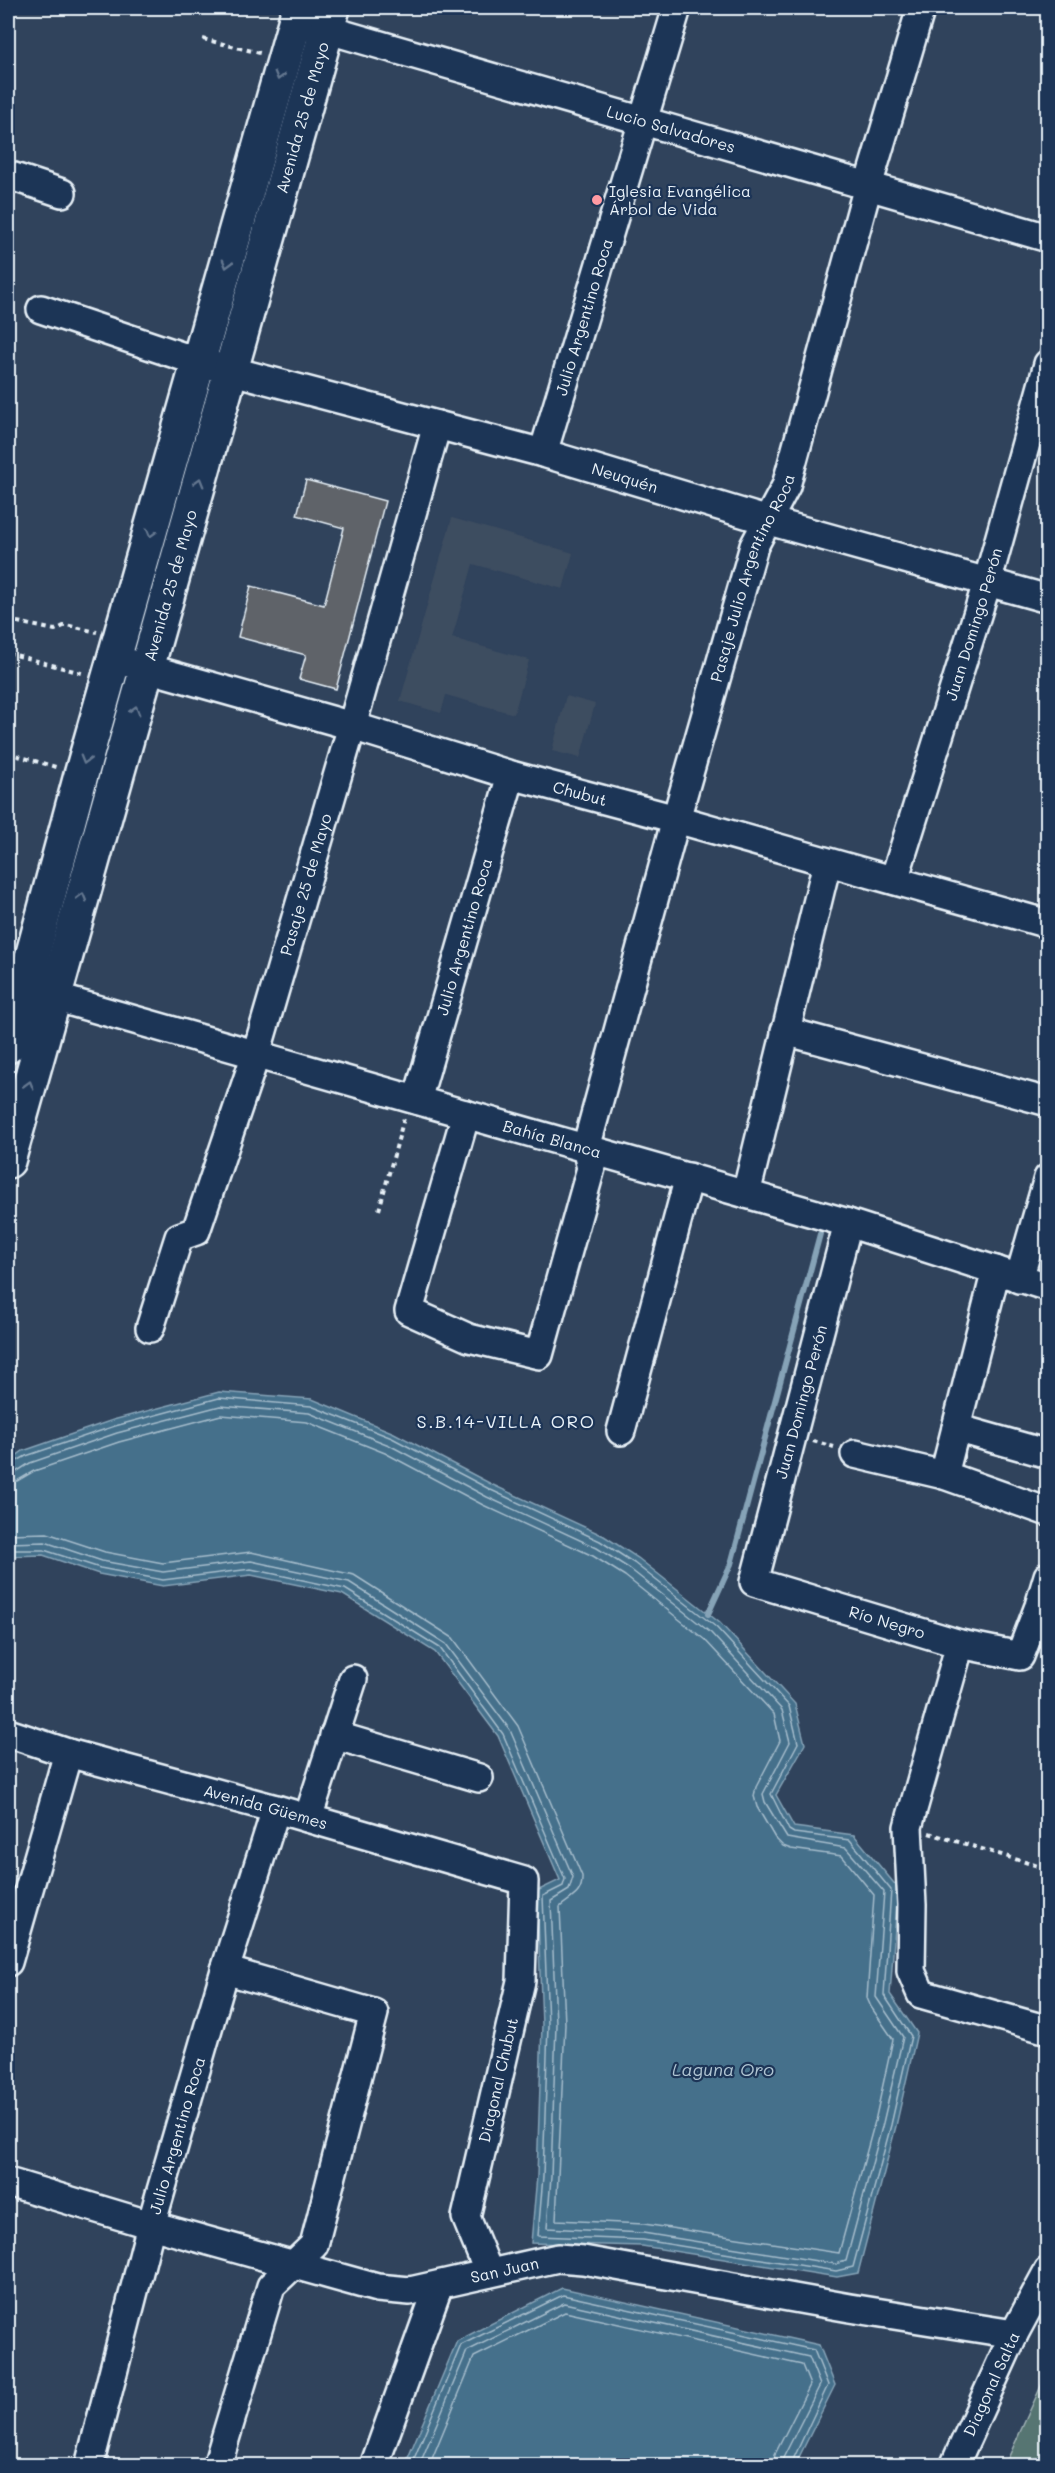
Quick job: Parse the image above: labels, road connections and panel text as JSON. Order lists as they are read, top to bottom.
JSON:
{
  "streets": {
    "main road": ["Avenida 25 de Mayo"],
    "street": [
      "Lucio Salvadores",
      "Julio Argentino Roca",
      "Neuquén",
      "Pasaje Julio Argentino Roca",
      "Juan Domingo Perón",
      "Chubut",
      "Pasaje 25 de Mayo",
      "Bahía Blanca",
      "Río Negro",
      "Avenida Güemes",
      "Diagonal Chubut",
      "San Juan",
      "Diagonal Salta"
    ]
  },
  "crossings": [
    ["Avenida 25 de Mayo", "Lucio Salvadores"],
    ["Avenida 25 de Mayo", "Neuquén"],
    ["Avenida 25 de Mayo", "Chubut"],
    ["Avenida 25 de Mayo", "Bahía Blanca"],
    ["Lucio Salvadores", "Julio Argentino Roca"],
    ["Lucio Salvadores", "Pasaje Julio Argentino Roca"],
    ["Julio Argentino Roca", "Neuquén"],
    ["Julio Argentino Roca", "Chubut"],
    ["Julio Argentino Roca", "Bahía Blanca"],
    ["Julio Argentino Roca", "Avenida Güemes"],
    ["Julio Argentino Roca", "San Juan"],
    ["Neuquén", "Pasaje Julio Argentino Roca"],
    ["Neuquén", "Juan Domingo Perón"],
    ["Neuquén", "Pasaje 25 de Mayo"],
    ["Pasaje Julio Argentino Roca", "Chubut"],
    ["Pasaje Julio Argentino Roca", "Bahía Blanca"],
    ["Juan Domingo Perón", "Chubut"],
    ["Juan Domingo Perón", "Bahía Blanca"],
    ["Juan Domingo Perón", "Río Negro"],
    ["Chubut", "Pasaje 25 de Mayo"],
    ["Pasaje 25 de Mayo", "Bahía Blanca"],
    ["Avenida Güemes", "Diagonal Chubut"],
    ["Diagonal Chubut", "San Juan"],
    ["San Juan", "Diagonal Salta"]
  ],
  "districts": ["S.B.14-VILLA ORO"],
  "water": ["Laguna Oro"],
  "places": ["Iglesia Evangélica Árbol de Vida"]
}
